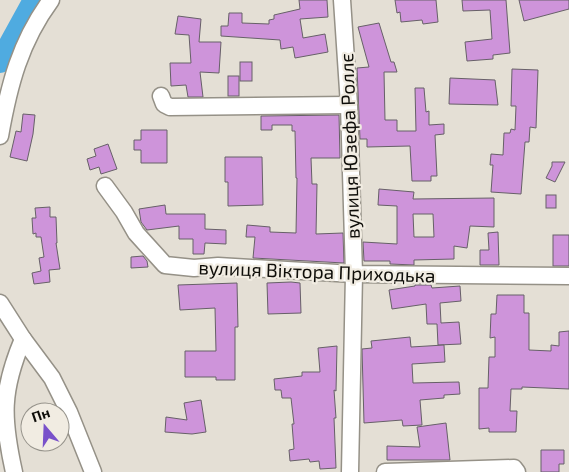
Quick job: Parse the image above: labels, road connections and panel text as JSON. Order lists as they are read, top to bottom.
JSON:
{
  "streets": {
    "street": ["вулиця Юзефа Роллє", "вулиця Віктора Приходька"]
  },
  "crossings": [
    ["вулиця Юзефа Роллє", "вулиця Віктора Приходька"]
  ],
  "north": "top"
}
